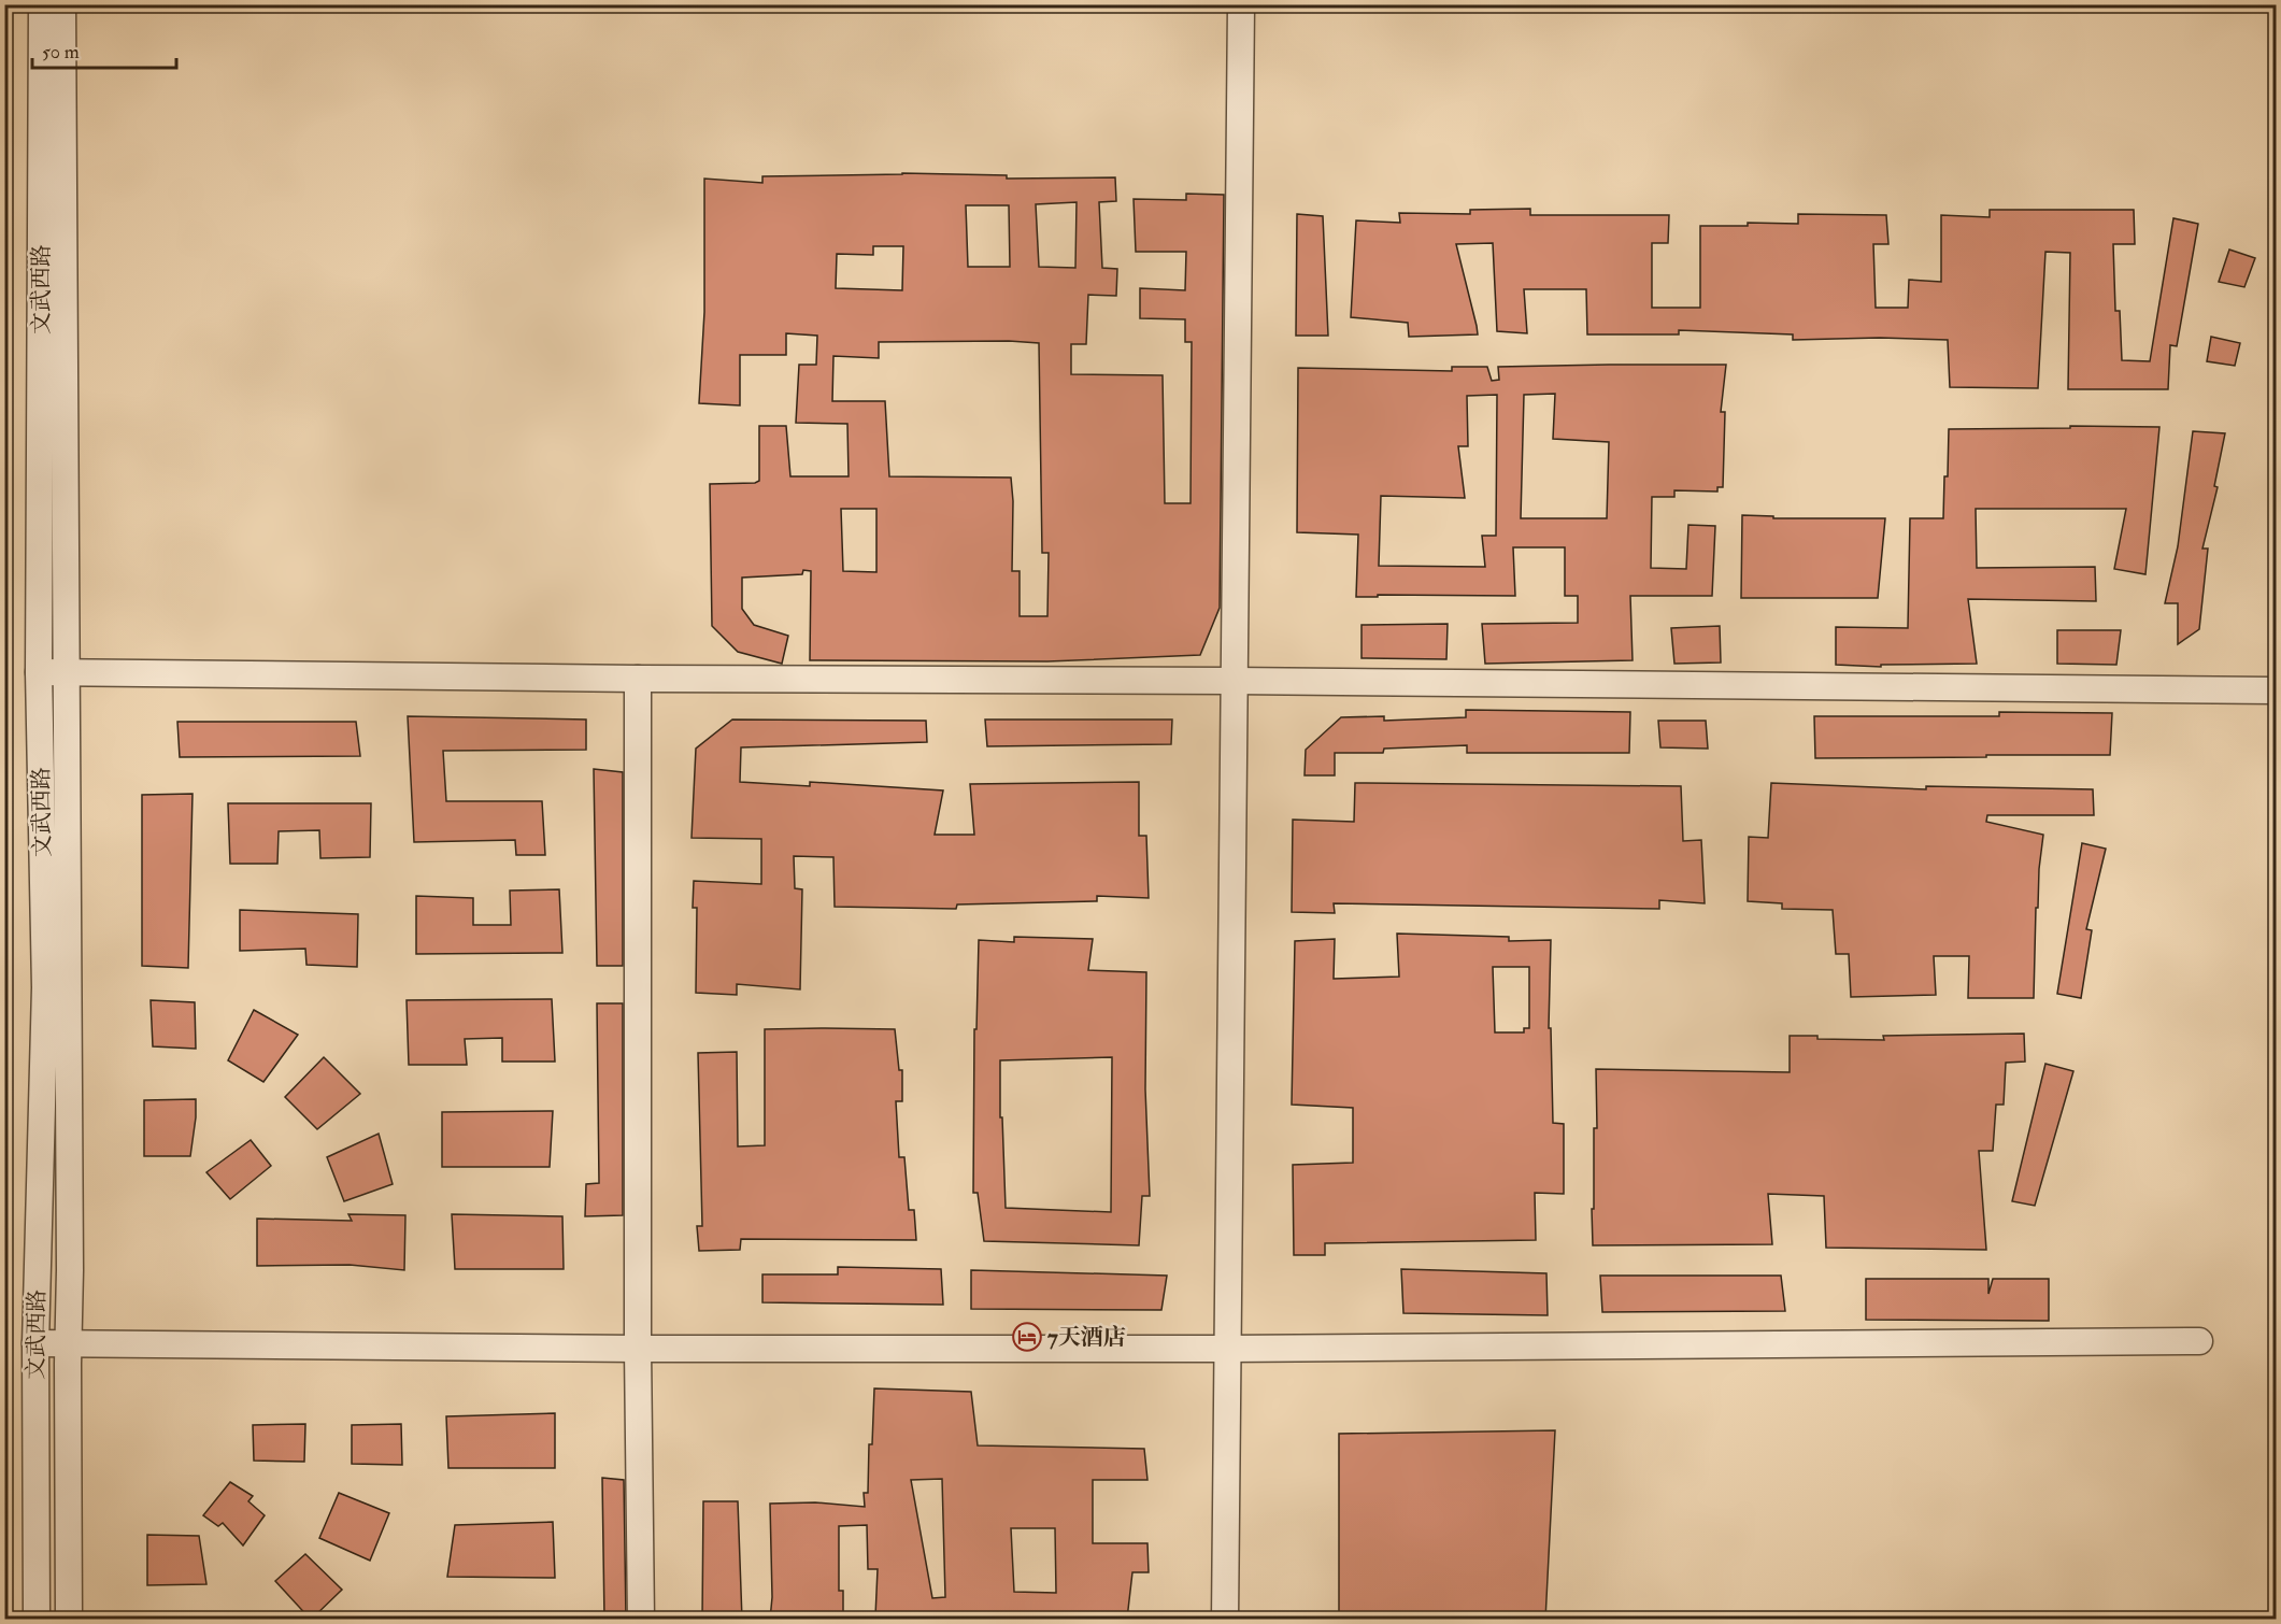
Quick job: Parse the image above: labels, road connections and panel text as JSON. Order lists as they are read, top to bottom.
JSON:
{
  "streets": {
    "street": ["文武西路"]
  },
  "places": {
    "hotel": ["7天酒店"]
  },
  "scale_bar": "50 m"
}
